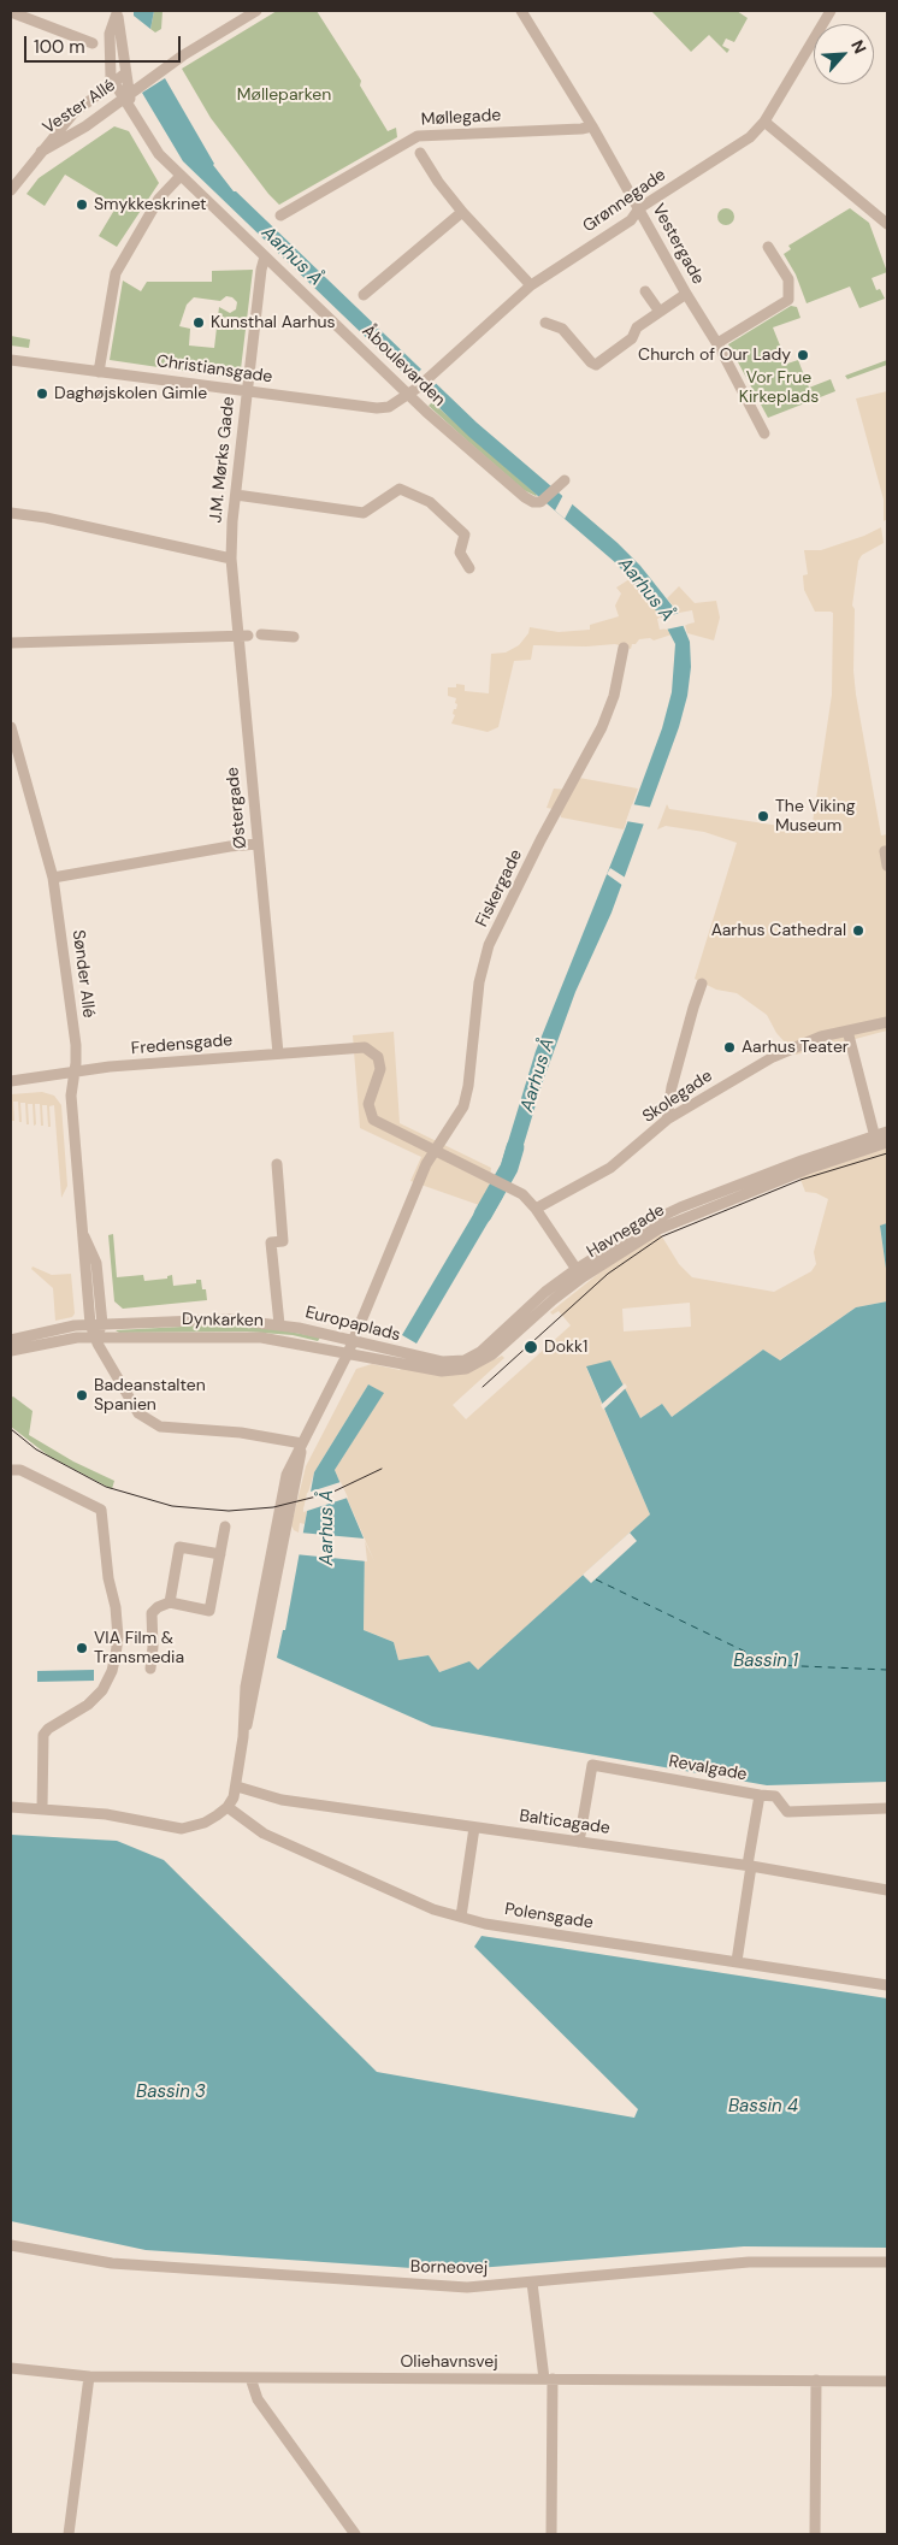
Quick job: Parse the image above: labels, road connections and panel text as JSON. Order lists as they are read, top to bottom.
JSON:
{
  "streets": {
    "street": [
      "Vester Allé",
      "Møllegade",
      "Grønnegade",
      "Vestergade",
      "Åboulevarden",
      "Christiansgade",
      "J.M. Mørks Gade",
      "Østergade",
      "Fiskergade",
      "Sønder Allé",
      "Fredensgade",
      "Skolegade",
      "Havnegade",
      "Dynkarken",
      "Europaplads",
      "Revalgade",
      "Balticagade",
      "Polensgade",
      "Borneovej",
      "Oliehavnsvej"
    ]
  },
  "crossings": [
    ["Vester Allé", "Åboulevarden"],
    ["Møllegade", "Vestergade"],
    ["Grønnegade", "Vestergade"],
    ["Grønnegade", "Åboulevarden"],
    ["Grønnegade", "Christiansgade"],
    ["Åboulevarden", "Christiansgade"],
    ["Åboulevarden", "J.M. Mørks Gade"],
    ["Christiansgade", "J.M. Mørks Gade"],
    ["J.M. Mørks Gade", "Østergade"],
    ["Østergade", "Fredensgade"],
    ["Fiskergade", "Fredensgade"],
    ["Fiskergade", "Dynkarken"],
    ["Fiskergade", "Europaplads"],
    ["Sønder Allé", "Fredensgade"],
    ["Sønder Allé", "Dynkarken"],
    ["Sønder Allé", "Europaplads"],
    ["Havnegade", "Europaplads"],
    ["Dynkarken", "Europaplads"],
    ["Europaplads", "Balticagade"],
    ["Europaplads", "Polensgade"],
    ["Revalgade", "Balticagade"]
  ],
  "water": [
    "Aarhus Å",
    "Bassin 1",
    "Bassin 3",
    "Bassin 4"
  ],
  "parks": ["Mølleparken", "Vor Frue Kirkeplads"],
  "places": [
    "Smykkeskrinet",
    "Kunsthal Aarhus",
    "Church of Our Lady",
    "Daghøjskolen Gimle",
    "The Viking Museum",
    "Aarhus Cathedral",
    "Aarhus Teater",
    "Dokk1",
    "Badeanstalten Spanien",
    "VIA Film & Transmedia"
  ],
  "scale_bar": "100 m",
  "north": "top right"
}
